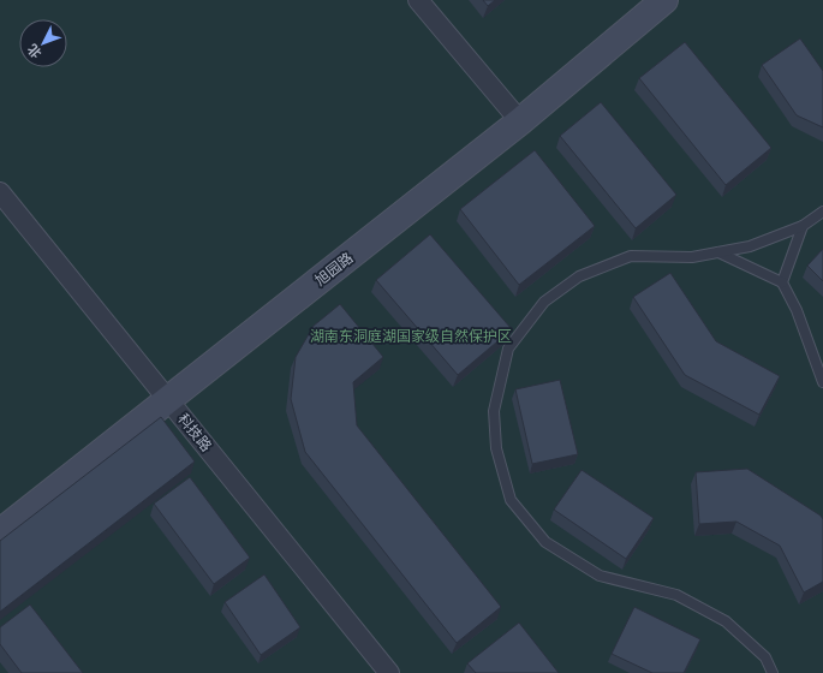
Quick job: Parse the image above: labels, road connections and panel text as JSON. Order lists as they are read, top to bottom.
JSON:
{
  "streets": {
    "street": ["旭园路", "科技路"]
  },
  "crossings": [
    ["旭园路", "科技路"]
  ],
  "parks": ["湖南东洞庭湖国家级自然保护区"],
  "north": "bottom left"
}
